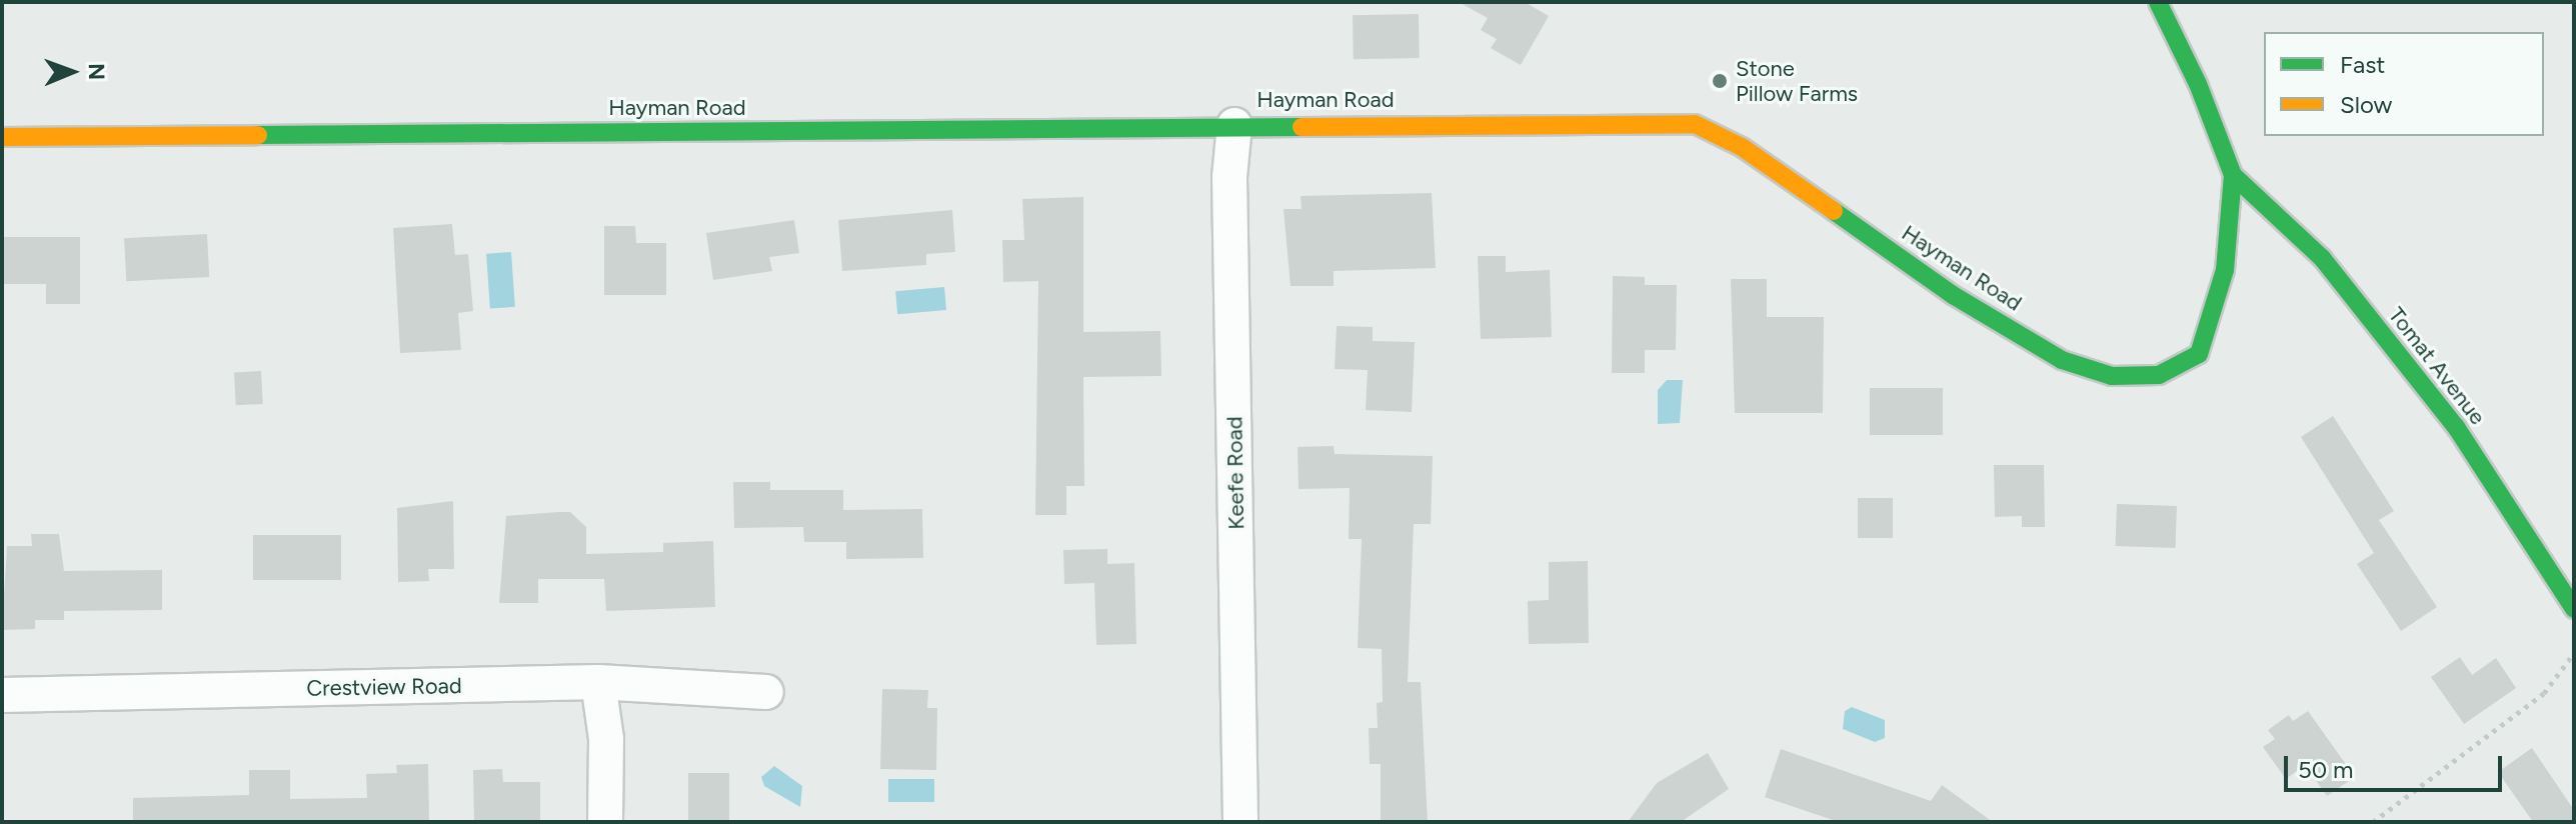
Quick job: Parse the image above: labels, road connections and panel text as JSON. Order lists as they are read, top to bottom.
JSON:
{
  "streets": {
    "street": [
      "Hayman Road",
      "Tomat Avenue",
      "Keefe Road",
      "Crestview Road"
    ]
  },
  "crossings": [
    ["Hayman Road", "Tomat Avenue"],
    ["Hayman Road", "Keefe Road"]
  ],
  "places": ["Stone Pillow Farms"],
  "legend": ["Fast", "Slow"],
  "scale_bar": "50 m",
  "north": "right"
}
